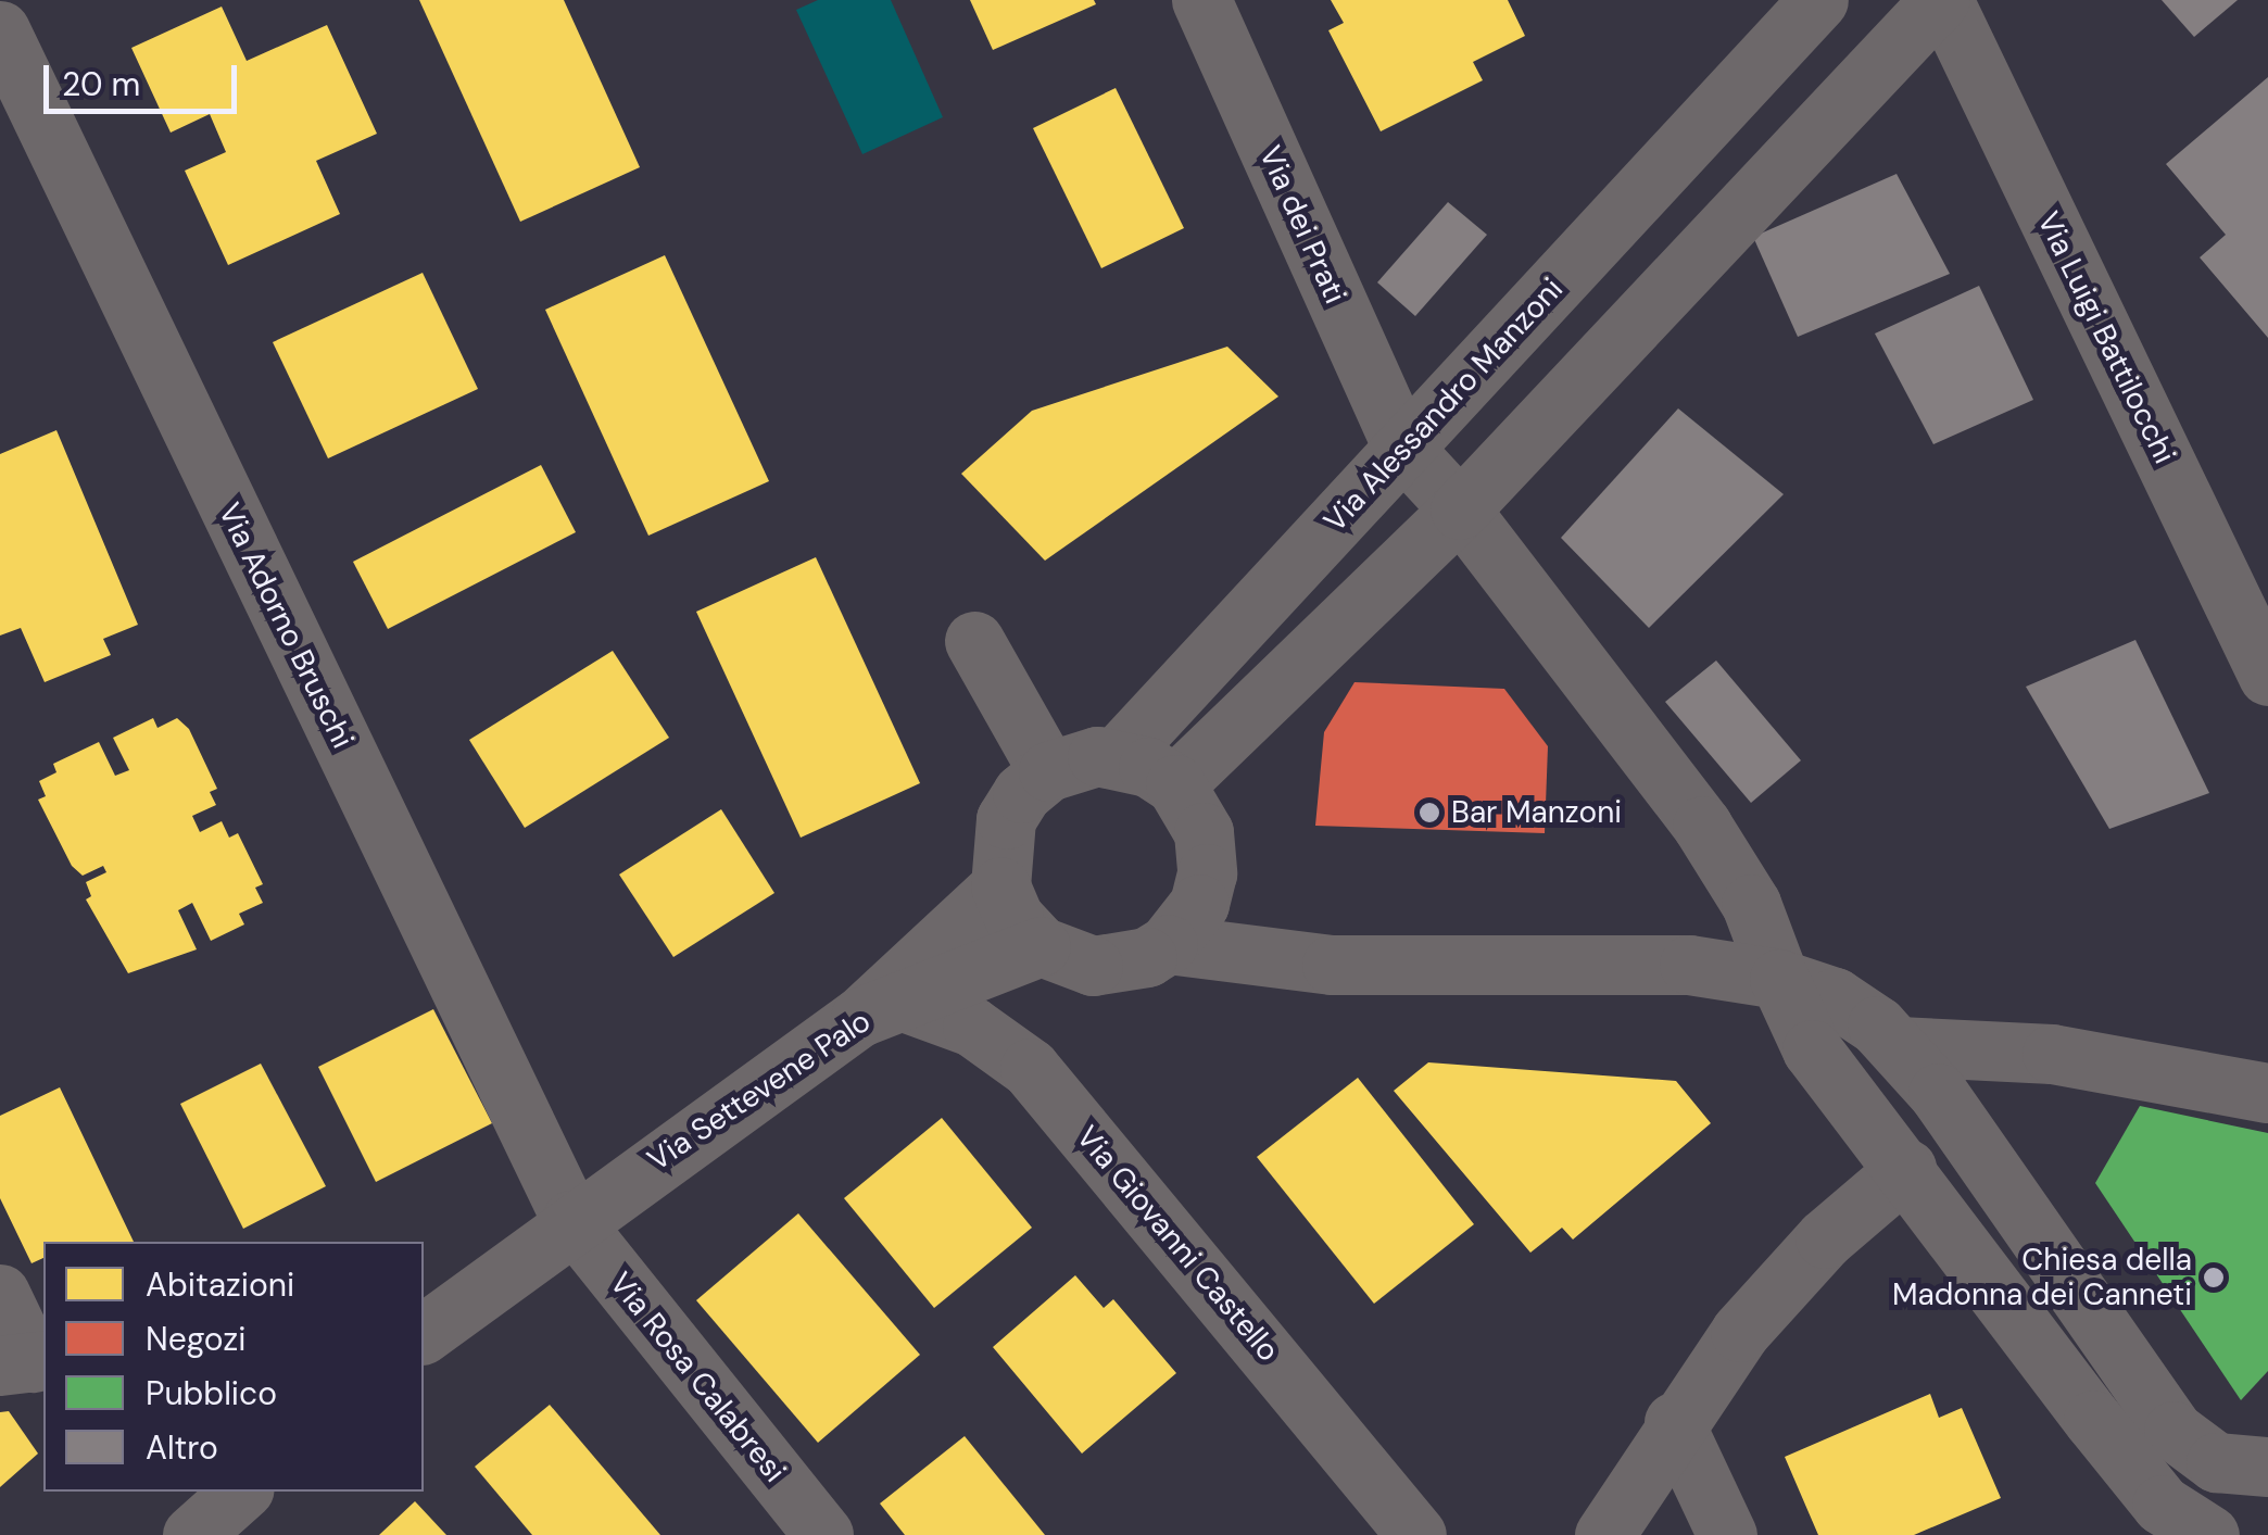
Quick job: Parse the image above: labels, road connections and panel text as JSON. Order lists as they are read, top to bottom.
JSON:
{
  "streets": {
    "street": [
      "Via dei Prati",
      "Via Luigi Battilocchi",
      "Via Alessandro Manzoni",
      "Via Adorno Bruschi",
      "Via Settevene Palo",
      "Via Giovanni Castello",
      "Via Rosa Calabresi"
    ]
  },
  "crossings": [
    ["Via dei Prati", "Via Alessandro Manzoni"],
    ["Via Alessandro Manzoni", "Via Settevene Palo"],
    ["Via Adorno Bruschi", "Via Settevene Palo"],
    ["Via Adorno Bruschi", "Via Rosa Calabresi"],
    ["Via Settevene Palo", "Via Giovanni Castello"],
    ["Via Settevene Palo", "Via Rosa Calabresi"]
  ],
  "places": ["Bar Manzoni", "Chiesa della Madonna dei Canneti"],
  "legend": [
    "Abitazioni",
    "Negozi",
    "Pubblico",
    "Altro"
  ],
  "scale_bar": "20 m"
}
